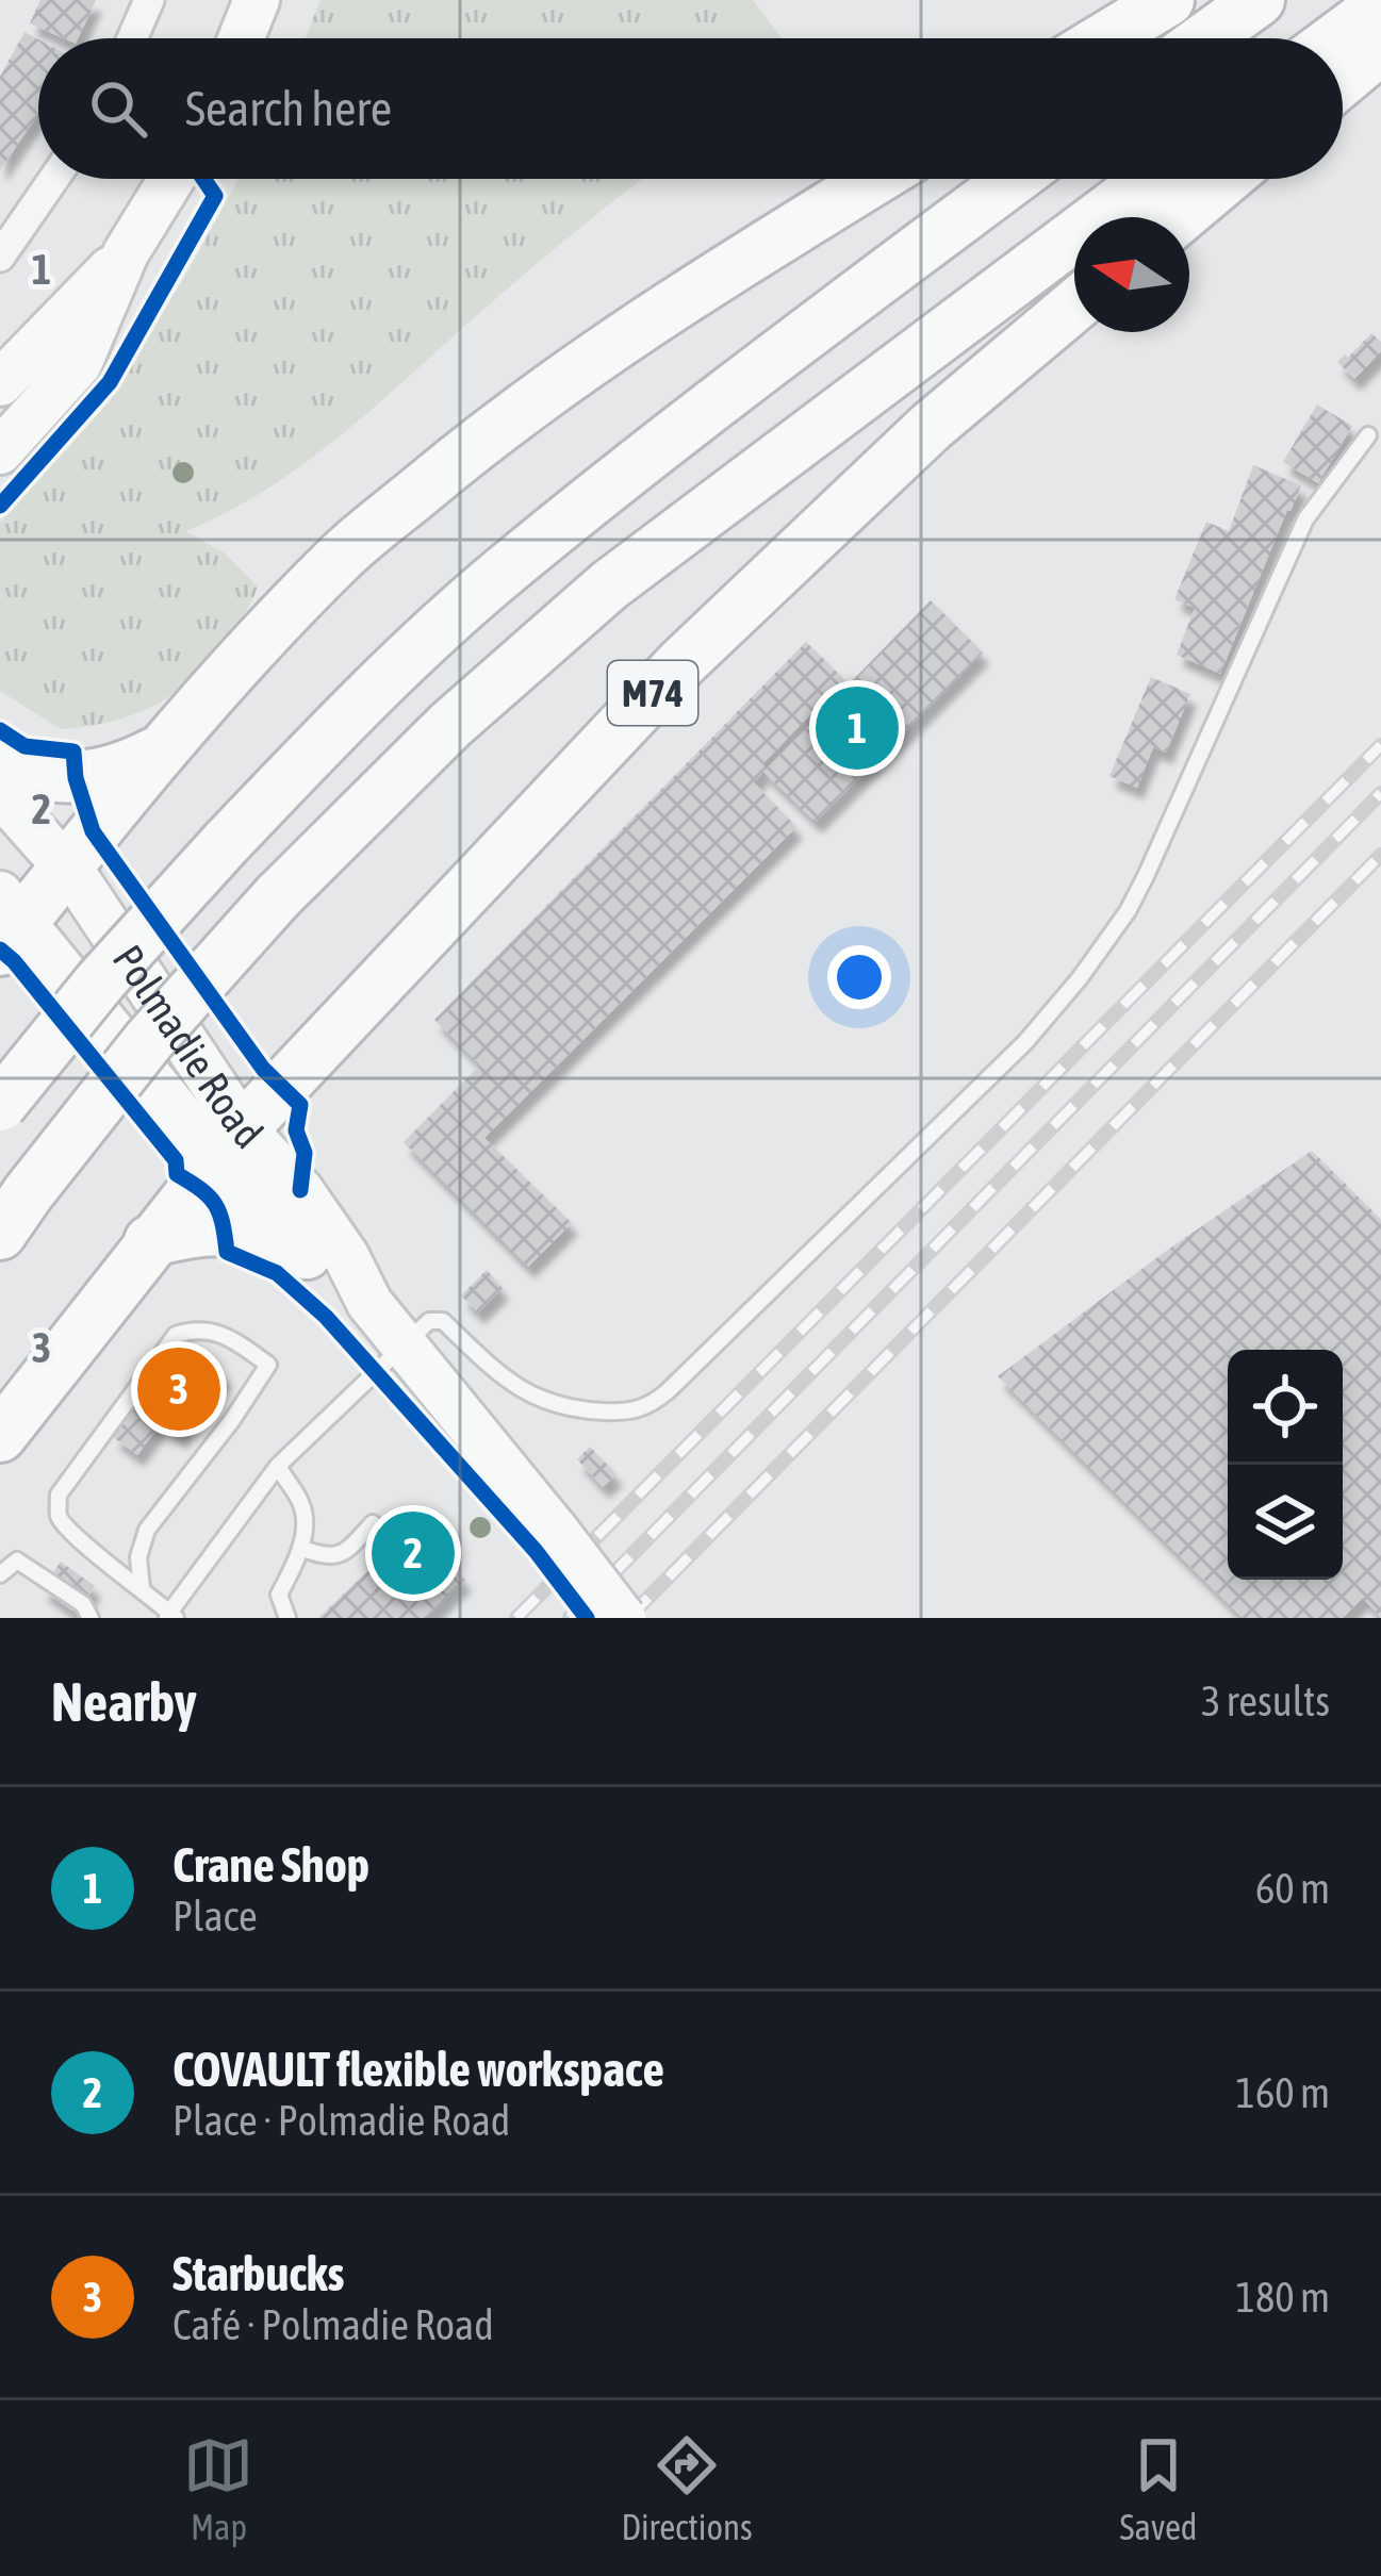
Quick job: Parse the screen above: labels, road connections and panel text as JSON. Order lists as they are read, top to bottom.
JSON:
{
  "streets": {
    "highway": ["M74"],
    "main road": ["Polmadie Road"]
  },
  "crossings": [
    ["M74", "Polmadie Road"]
  ],
  "north": "left",
  "page": {
    "search": "Search here",
    "pins": ["1", "3", "2"],
    "heading": ["Nearby", "3 results"],
    "list": [
      {
        "mark": "1",
        "name": "Crane Shop",
        "note": "Place",
        "value": "60 m"
      },
      {
        "mark": "2",
        "name": "COVAULT flexible workspace",
        "note": "Place · Polmadie Road",
        "value": "160 m"
      },
      {
        "mark": "3",
        "name": "Starbucks",
        "note": "Café · Polmadie Road",
        "value": "180 m"
      }
    ],
    "nav": ["Map", "Directions", "Saved"]
  },
  "grid": {
    "rows": ["1", "2", "3"]
  }
}
